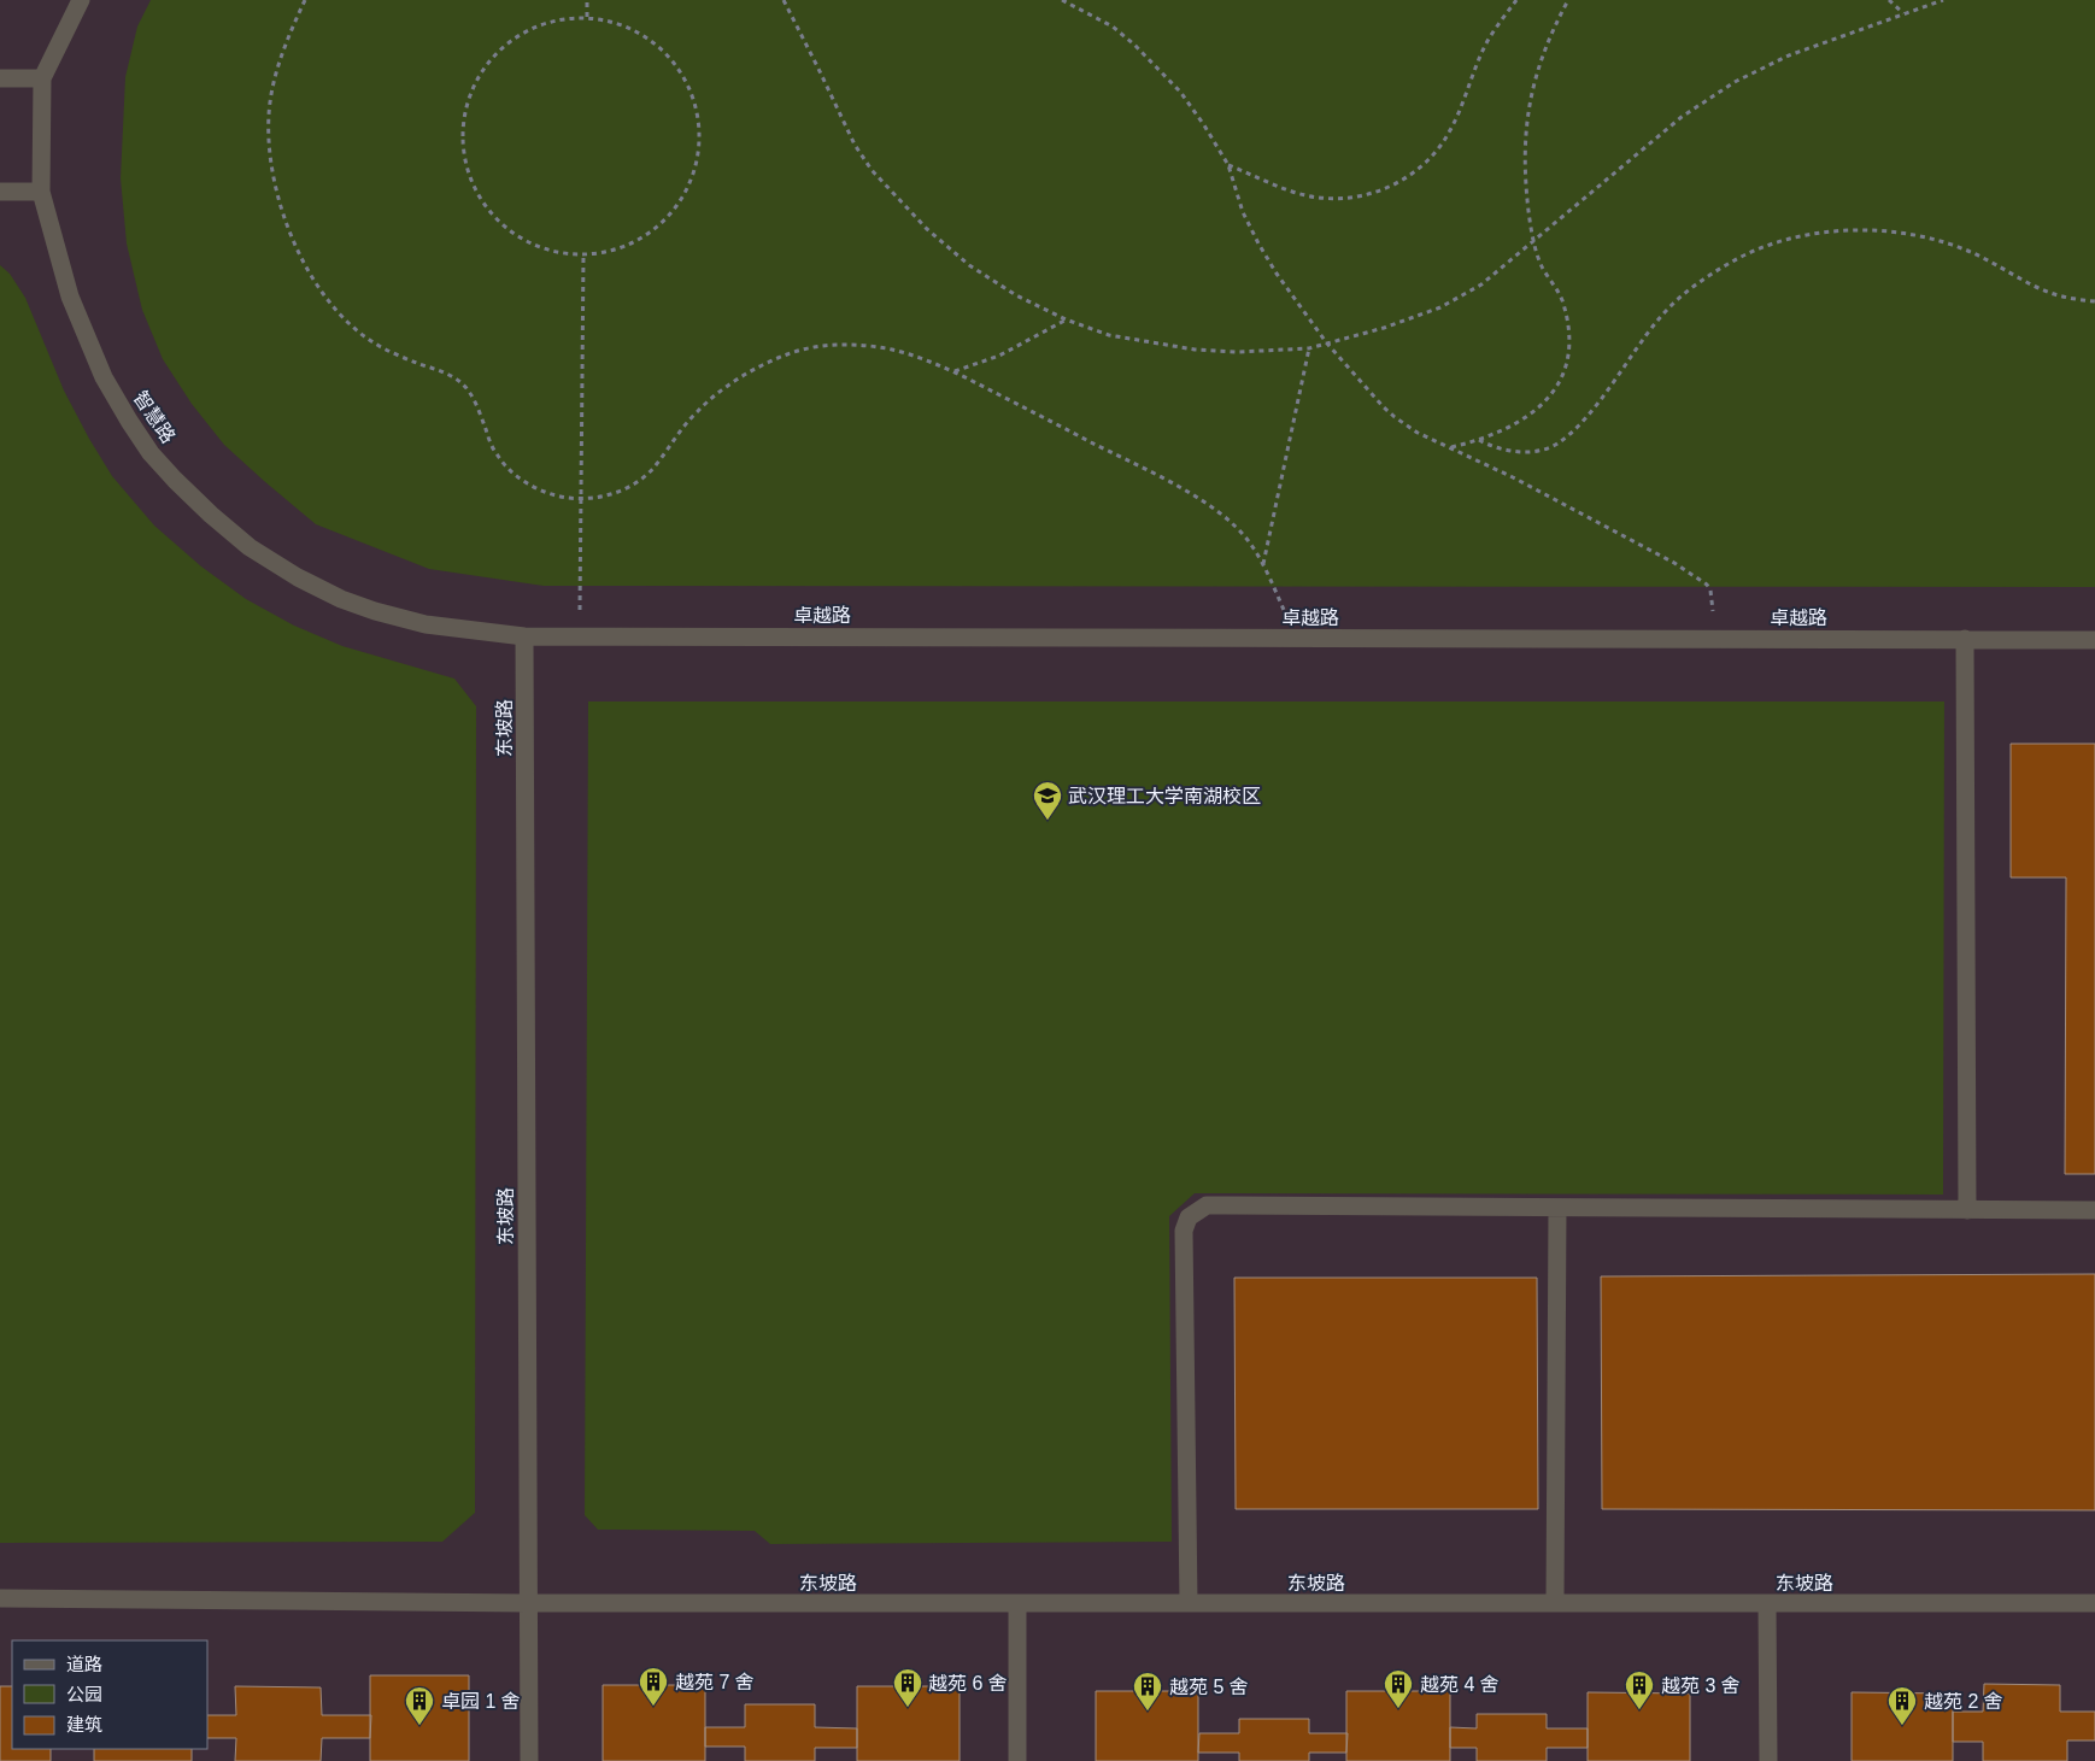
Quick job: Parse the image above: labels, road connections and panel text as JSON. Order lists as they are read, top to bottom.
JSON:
{
  "streets": {
    "street": ["智慧路", "卓越路", "东坡路"]
  },
  "crossings": [
    ["智慧路", "卓越路"],
    ["智慧路", "东坡路"],
    ["卓越路", "东坡路"]
  ],
  "places": {
    "school or university": ["武汉理工大学南湖校区"],
    "building": [
      "越苑 7 舍",
      "越苑 6 舍",
      "越苑 4 舍",
      "越苑 3 舍",
      "越苑 5 舍",
      "卓园 1 舍",
      "越苑 2 舍"
    ]
  },
  "legend": ["道路", "公园", "建筑"]
}
